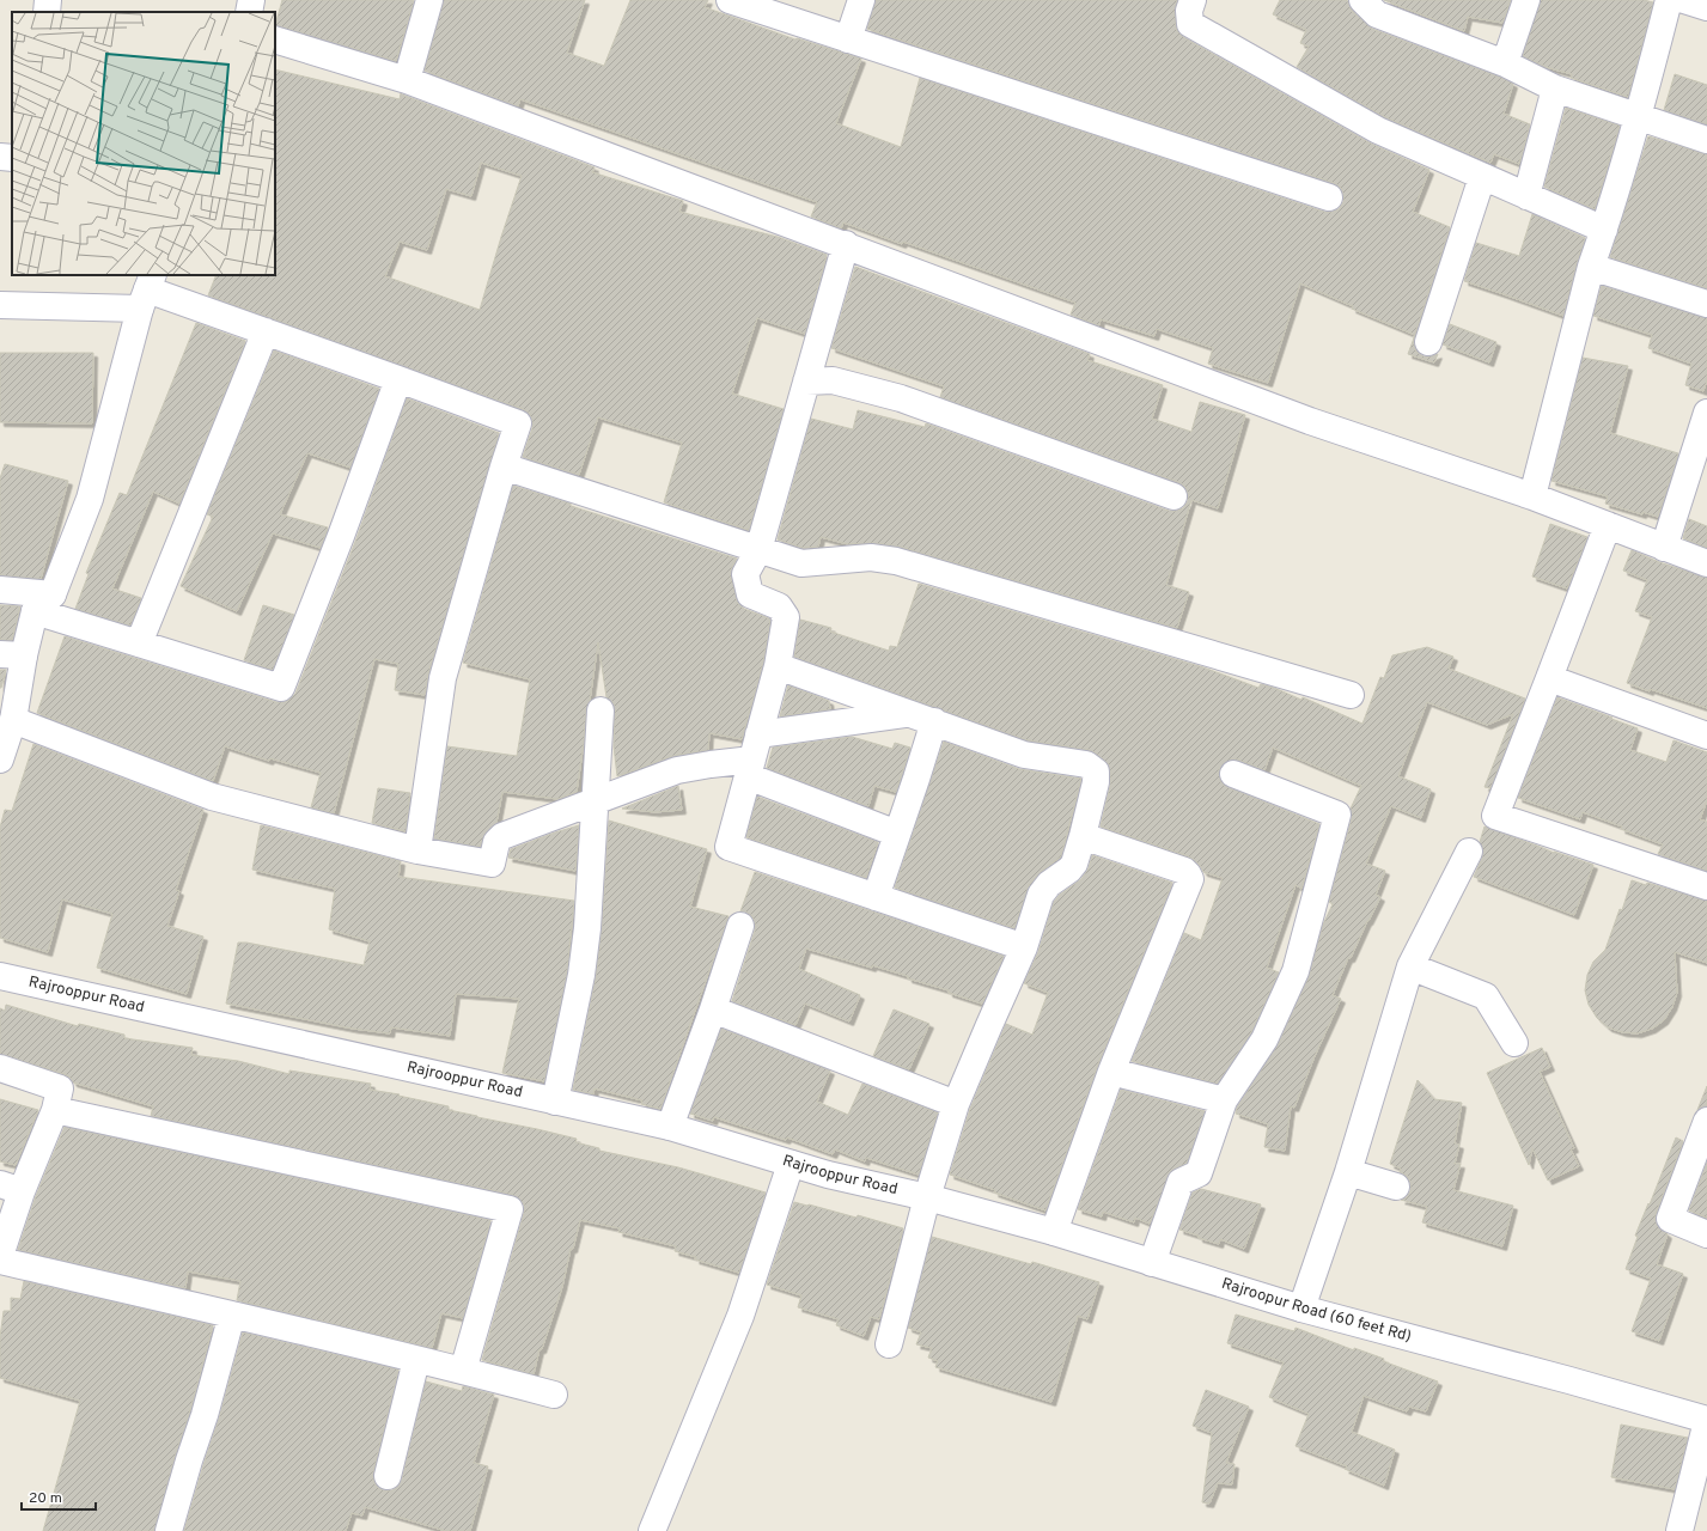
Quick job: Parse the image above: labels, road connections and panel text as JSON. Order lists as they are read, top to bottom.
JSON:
{
  "streets": {
    "street": ["Rajrooppur Road", "Rajroopur Road (60 feet Rd)"]
  },
  "crossings": [
    ["Rajrooppur Road", "Rajroopur Road (60 feet Rd)"]
  ],
  "scale_bar": "20 m"
}
